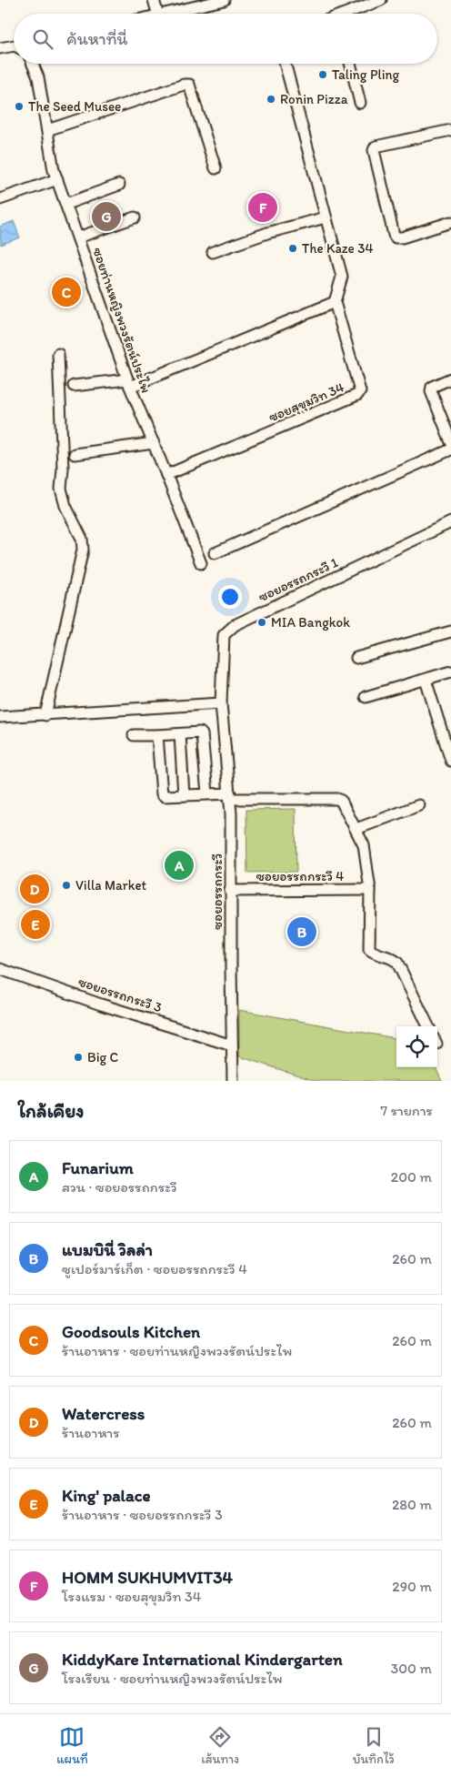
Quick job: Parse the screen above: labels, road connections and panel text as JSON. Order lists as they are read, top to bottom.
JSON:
{
  "streets": {
    "street": [
      "ซอยท่านหญิงพวงรัตน์ประไพ",
      "ซอยสุขุมวิท 34",
      "ซอยอรรถกระวี 1",
      "ซอยอรรถกระวี 4",
      "ซอยอรรถกระวี",
      "ซอยอรรถกระวี 3"
    ]
  },
  "crossings": [
    ["ซอยท่านหญิงพวงรัตน์ประไพ", "ซอยสุขุมวิท 34"],
    ["ซอยอรรถกระวี 1", "ซอยอรรถกระวี"],
    ["ซอยอรรถกระวี 4", "ซอยอรรถกระวี"],
    ["ซอยอรรถกระวี", "ซอยอรรถกระวี 3"]
  ],
  "places": [
    "Taling Pling",
    "Ronin Pizza",
    "The Seed Musee",
    "The Kaze 34",
    "MIA Bangkok",
    "Villa Market",
    "Big C"
  ],
  "page": {
    "search": "ค้นหาที่นี่",
    "pins": [
      "F",
      "G",
      "C",
      "A",
      "D",
      "E",
      "B"
    ],
    "heading": ["ใกล้เคียง", "7 รายการ"],
    "list": [
      {
        "mark": "A",
        "name": "Funarium",
        "note": "สวน · ซอยอรรถกระวี",
        "value": "200 m"
      },
      {
        "mark": "B",
        "name": "แบมบินี่ วิลล่า",
        "note": "ซูเปอร์มาร์เก็ต · ซอยอรรถกระวี 4",
        "value": "260 m"
      },
      {
        "mark": "C",
        "name": "Goodsouls Kitchen",
        "note": "ร้านอาหาร · ซอยท่านหญิงพวงรัตน์ประไพ",
        "value": "260 m"
      },
      {
        "mark": "D",
        "name": "Watercress",
        "note": "ร้านอาหาร",
        "value": "260 m"
      },
      {
        "mark": "E",
        "name": "King' palace",
        "note": "ร้านอาหาร · ซอยอรรถกระวี 3",
        "value": "280 m"
      },
      {
        "mark": "F",
        "name": "HOMM SUKHUMVIT34",
        "note": "โรงแรม · ซอยสุขุมวิท 34",
        "value": "290 m"
      },
      {
        "mark": "G",
        "name": "KiddyKare International Kindergarten",
        "note": "โรงเรียน · ซอยท่านหญิงพวงรัตน์ประไพ",
        "value": "300 m"
      }
    ],
    "nav": ["แผนที่", "เส้นทาง", "บันทึกไว้"]
  }
}
